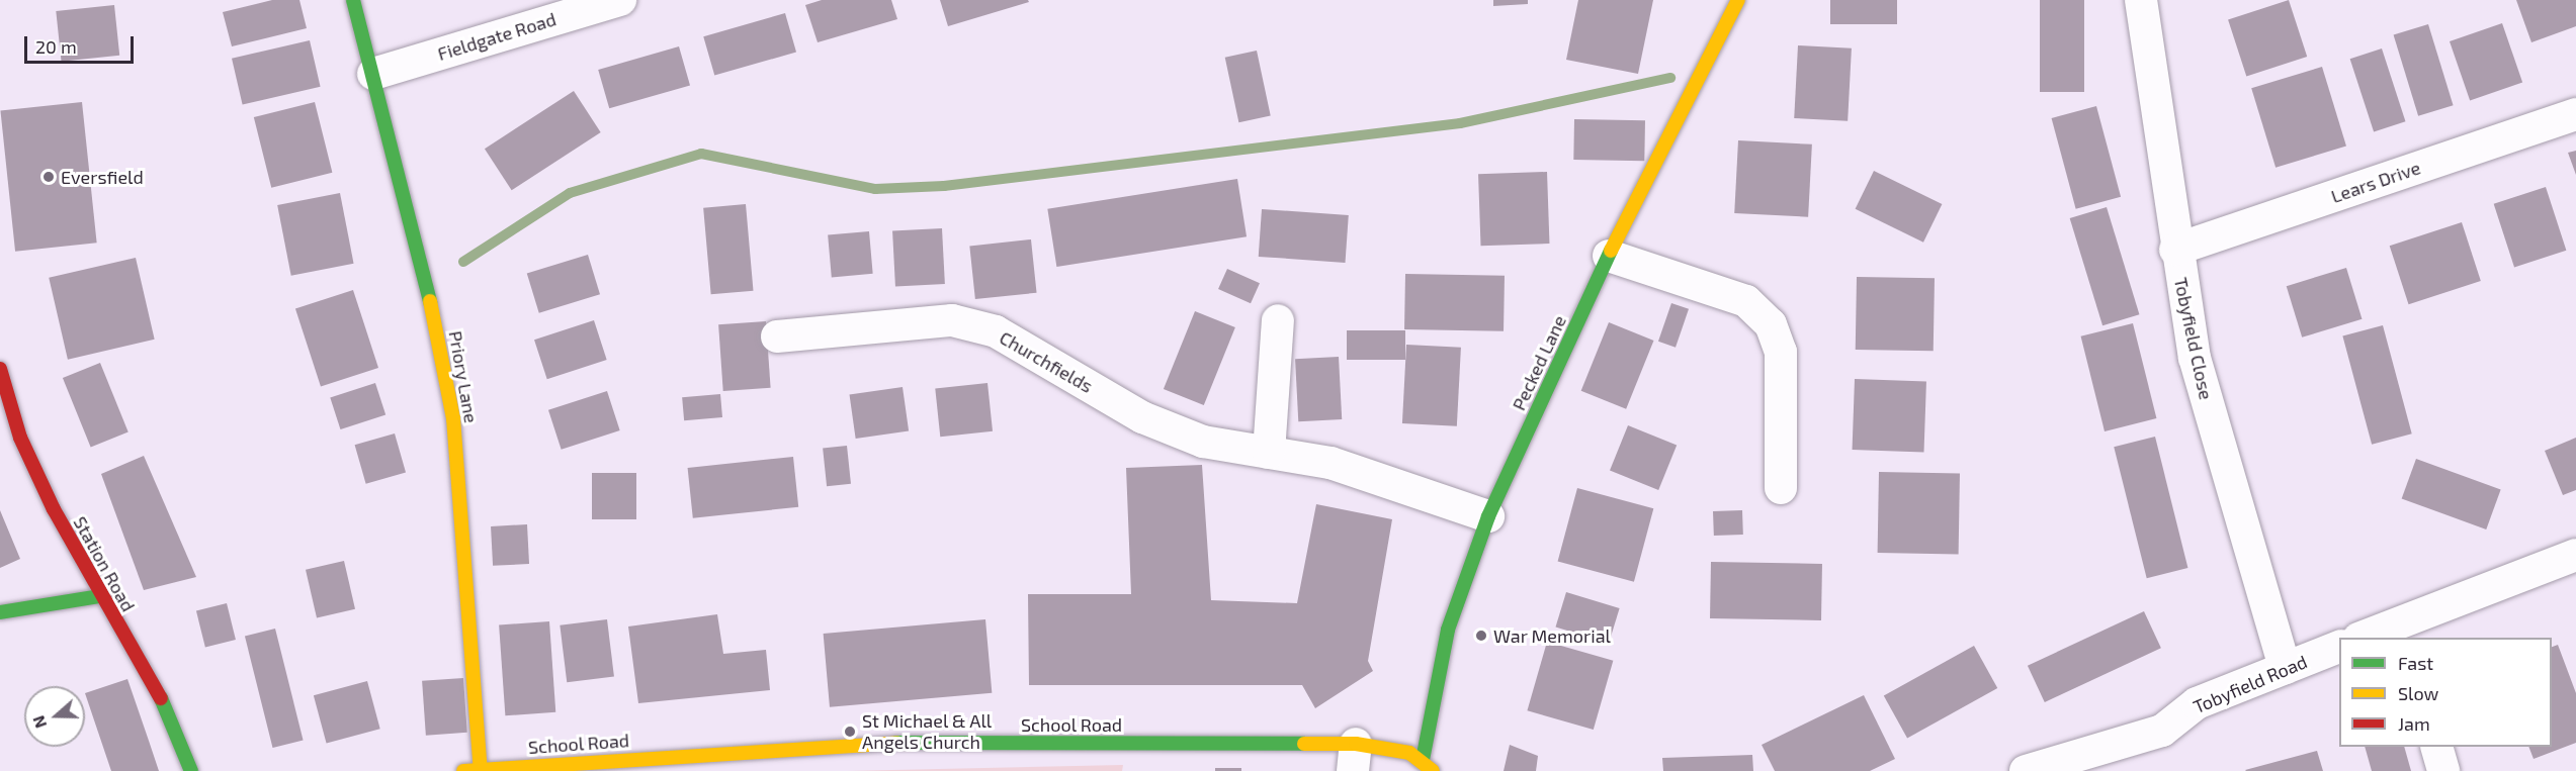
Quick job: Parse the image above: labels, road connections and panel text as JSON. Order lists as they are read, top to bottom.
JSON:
{
  "streets": {
    "street": [
      "Fieldgate Road",
      "Lears Drive",
      "Tobyfield Close",
      "Churchfields",
      "Pecked Lane",
      "Priory Lane",
      "Station Road",
      "Tobyfield Road",
      "School Road"
    ]
  },
  "crossings": [
    ["Fieldgate Road", "Priory Lane"],
    ["Lears Drive", "Tobyfield Close"],
    ["Tobyfield Close", "Tobyfield Road"],
    ["Churchfields", "Pecked Lane"],
    ["Pecked Lane", "School Road"],
    ["Priory Lane", "School Road"]
  ],
  "places": ["Eversfield", "War Memorial", "St Michael & All Angels Church"],
  "legend": ["Fast", "Slow", "Jam"],
  "scale_bar": "20 m",
  "north": "left"
}
